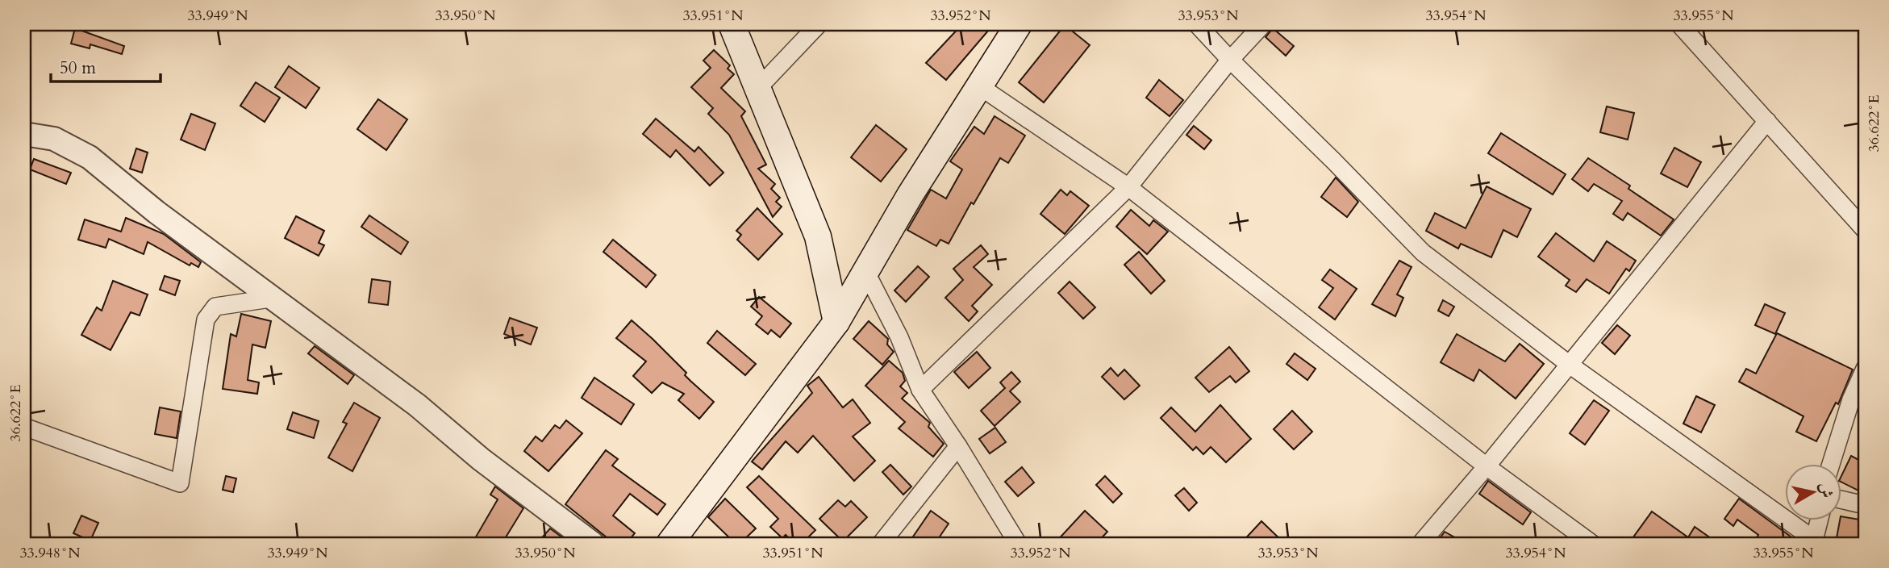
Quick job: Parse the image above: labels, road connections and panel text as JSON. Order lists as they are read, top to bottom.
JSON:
{
  "scale_bar": "50 m",
  "north": "right",
  "coordinates": [
    "33.949°N",
    "33.950°N",
    "33.951°N",
    "33.952°N",
    "33.953°N",
    "33.954°N",
    "33.955°N",
    "36.622°E",
    "33.948°N"
  ]
}
